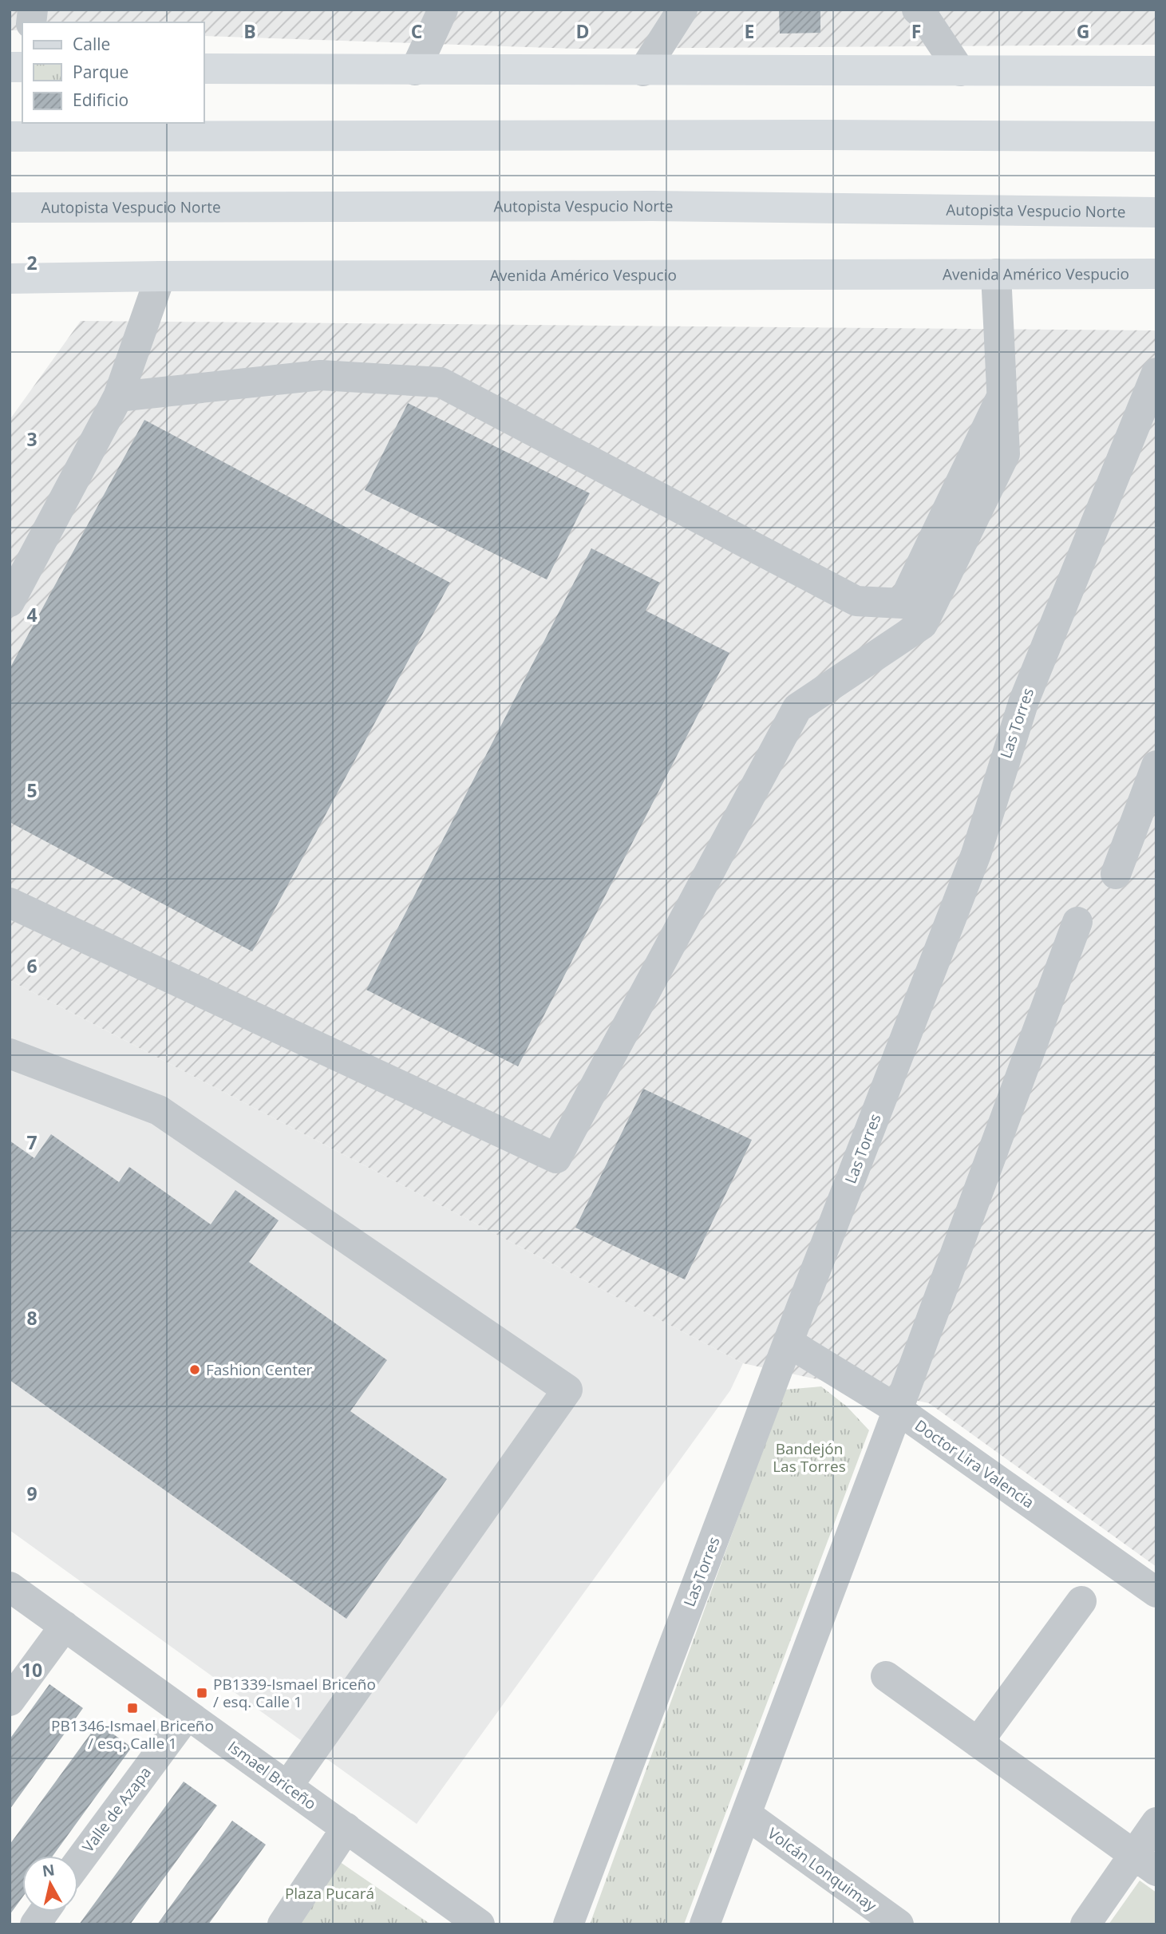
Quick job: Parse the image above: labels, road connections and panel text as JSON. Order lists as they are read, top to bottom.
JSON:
{
  "streets": {
    "main road": ["Autopista Vespucio Norte", "Avenida Américo Vespucio"],
    "street": [
      "Las Torres",
      "Doctor Lira Valencia",
      "Ismael Briceño",
      "Valle de Azapa",
      "Volcán Lonquimay"
    ]
  },
  "crossings": [
    ["Las Torres", "Doctor Lira Valencia"],
    ["Ismael Briceño", "Valle de Azapa"]
  ],
  "parks": ["Bandejón Las Torres", "Plaza Pucará"],
  "places": {
    "other": ["Fashion Center"],
    "transit": ["PB1339-Ismael Briceño / esq. Calle 1", "PB1346-Ismael Briceño / esq. Calle 1"]
  },
  "legend": ["Calle", "Parque", "Edificio"],
  "north": "top",
  "grid": {
    "columns": [
      "B",
      "C",
      "D",
      "E",
      "F",
      "G"
    ],
    "rows": [
      "2",
      "3",
      "4",
      "5",
      "6",
      "7",
      "8",
      "9",
      "10"
    ]
  }
}
